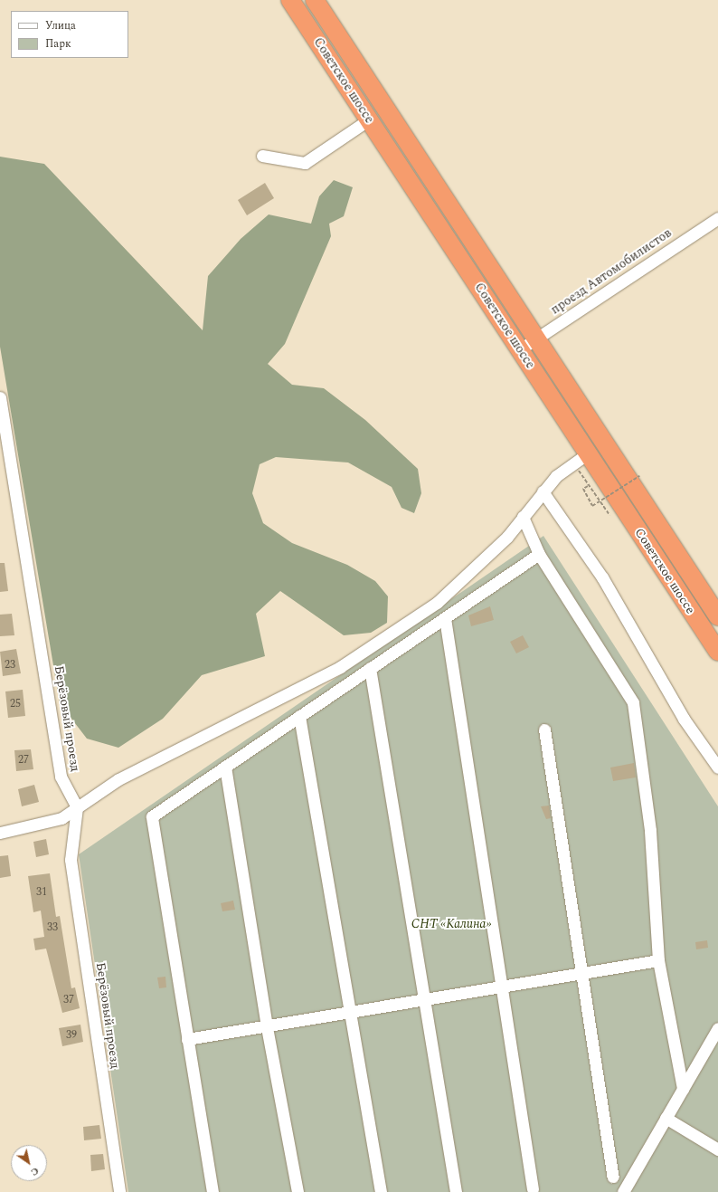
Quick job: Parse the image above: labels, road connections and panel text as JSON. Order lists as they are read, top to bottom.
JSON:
{
  "streets": {
    "highway": ["Советское шоссе"],
    "street": ["проезд Автомобилистов", "Берёзовый проезд"]
  },
  "crossings": [
    ["Советское шоссе", "проезд Автомобилистов"]
  ],
  "parks": ["СНТ «Калина»"],
  "house_numbers": [
    "23",
    "25",
    "27",
    "31",
    "33",
    "37",
    "39"
  ],
  "legend": ["Улица", "Парк"],
  "north": "bottom right"
}
